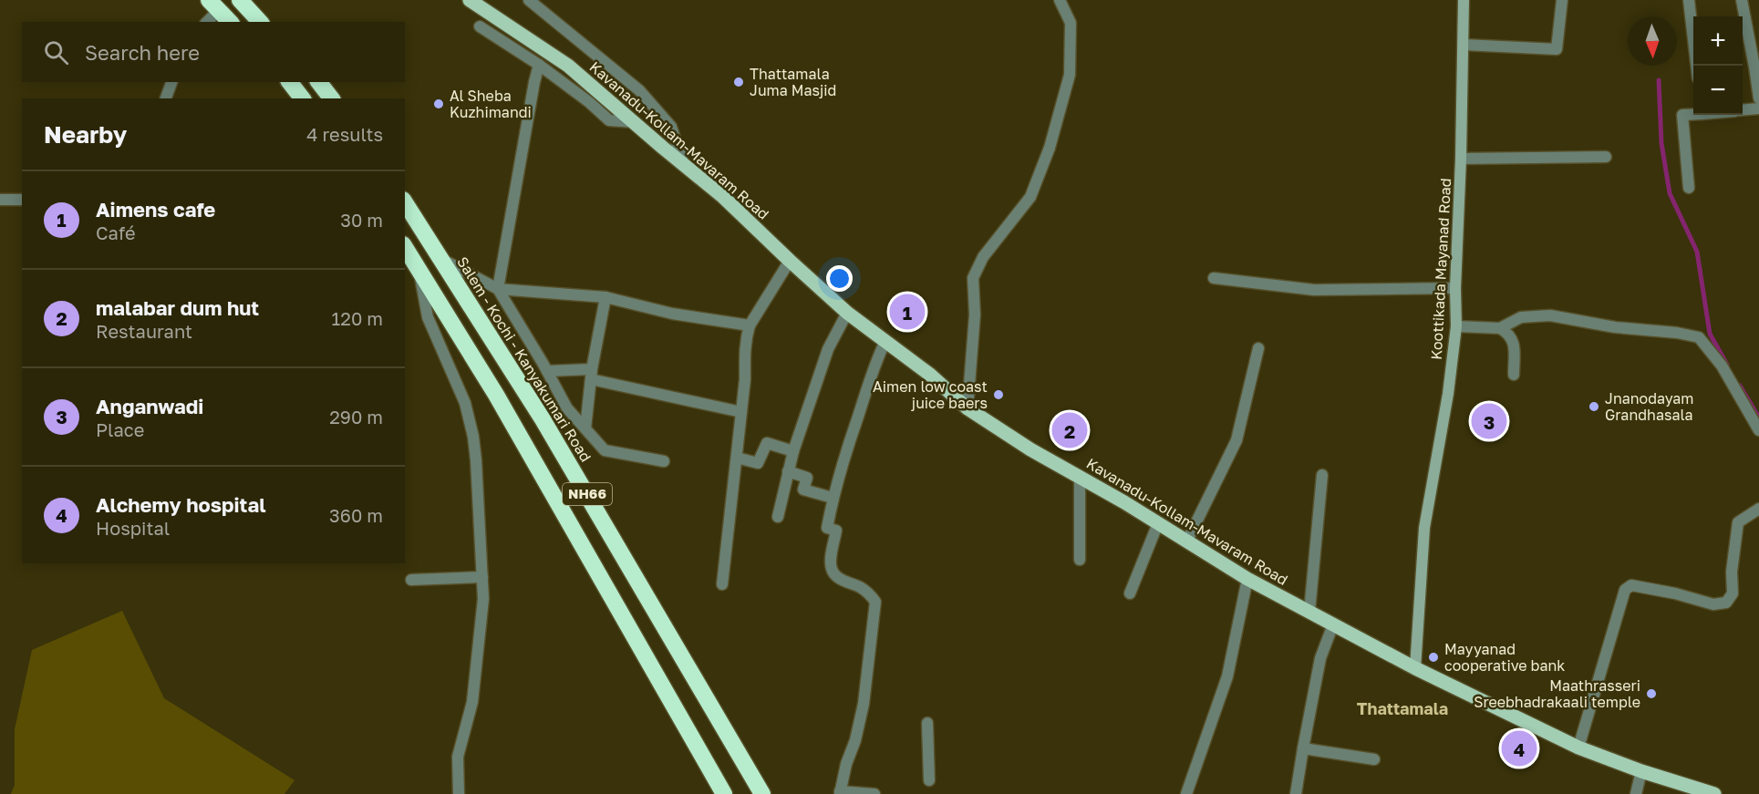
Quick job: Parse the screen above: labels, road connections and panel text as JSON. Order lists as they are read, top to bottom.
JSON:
{
  "streets": {
    "highway": ["Salem - Kochi - Kanyakumari Road", "NH66"],
    "main road": ["Kavanadu-Kollam-Mavaram Road", "Koottikada Mayanad Road"]
  },
  "crossings": [
    ["Kavanadu-Kollam-Mavaram Road", "Koottikada Mayanad Road"]
  ],
  "districts": ["Thattamala"],
  "places": [
    "Thattamala Juma Masjid",
    "Al Sheba Kuzhimandi",
    "Aimen low coast juice baers",
    "Jnanodayam Grandhasala",
    "Mayyanad cooperative bank",
    "Maathrasseri Sreebhadrakaali temple"
  ],
  "north": "bottom",
  "page": {
    "map_buttons": ["+", "−"],
    "search": "Search here",
    "heading": ["Nearby", "4 results"],
    "list": [
      {
        "mark": "1",
        "name": "Aimens cafe",
        "note": "Café",
        "value": "30 m"
      },
      {
        "mark": "2",
        "name": "malabar dum hut",
        "note": "Restaurant",
        "value": "120 m"
      },
      {
        "mark": "3",
        "name": "Anganwadi",
        "note": "Place",
        "value": "290 m"
      },
      {
        "mark": "4",
        "name": "Alchemy hospital",
        "note": "Hospital",
        "value": "360 m"
      }
    ],
    "pins": [
      "1",
      "3",
      "2",
      "4"
    ]
  }
}
